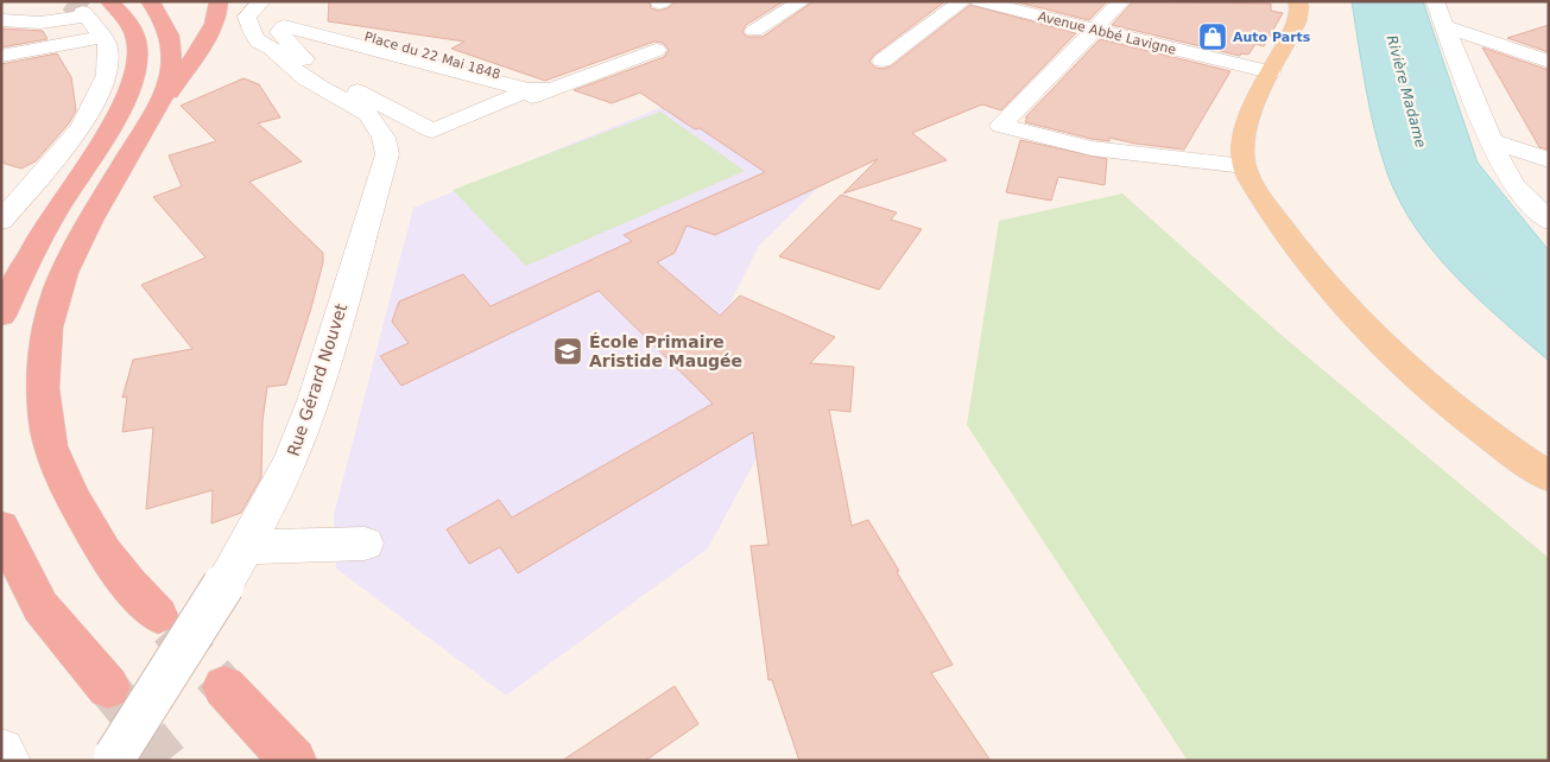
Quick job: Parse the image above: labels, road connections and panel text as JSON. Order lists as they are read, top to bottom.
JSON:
{
  "streets": {
    "street": ["Avenue Abbé Lavigne", "Place du 22 Mai 1848", "Rue Gérard Nouvet"]
  },
  "crossings": [
    ["Place du 22 Mai 1848", "Rue Gérard Nouvet"]
  ],
  "water": ["Rivière Madame"],
  "places": {
    "shop": ["Auto Parts"],
    "school or university": ["École Primaire Aristide Maugée"]
  }
}
